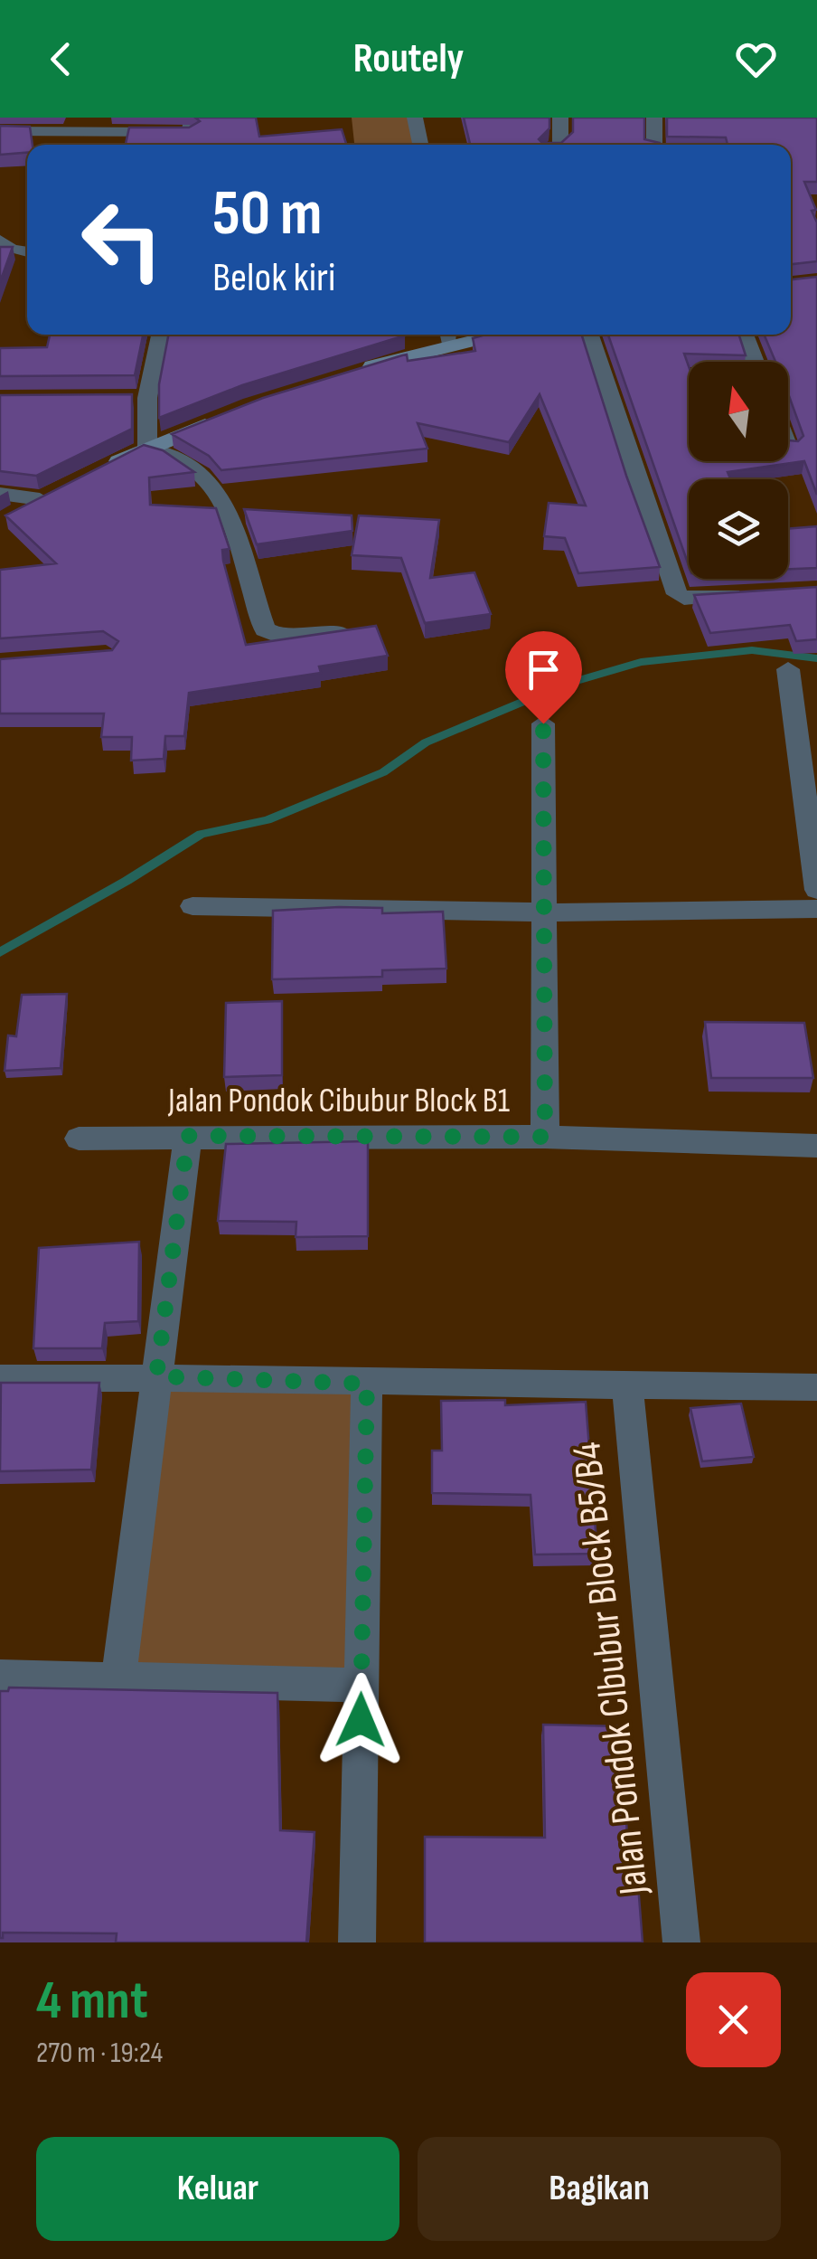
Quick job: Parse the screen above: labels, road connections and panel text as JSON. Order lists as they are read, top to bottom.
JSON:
{
  "streets": {
    "street": ["Jalan Pondok Cibubur Block B1", "Jalan Pondok Clbubur Block B5/B4"]
  },
  "north": "top",
  "page": {
    "header": "Routely",
    "turn": ["50 m", "Belok kiri"],
    "heading": ["4 mnt", "270 m · 19:24"],
    "buttons": ["Keluar", "Bagikan"]
  }
}
